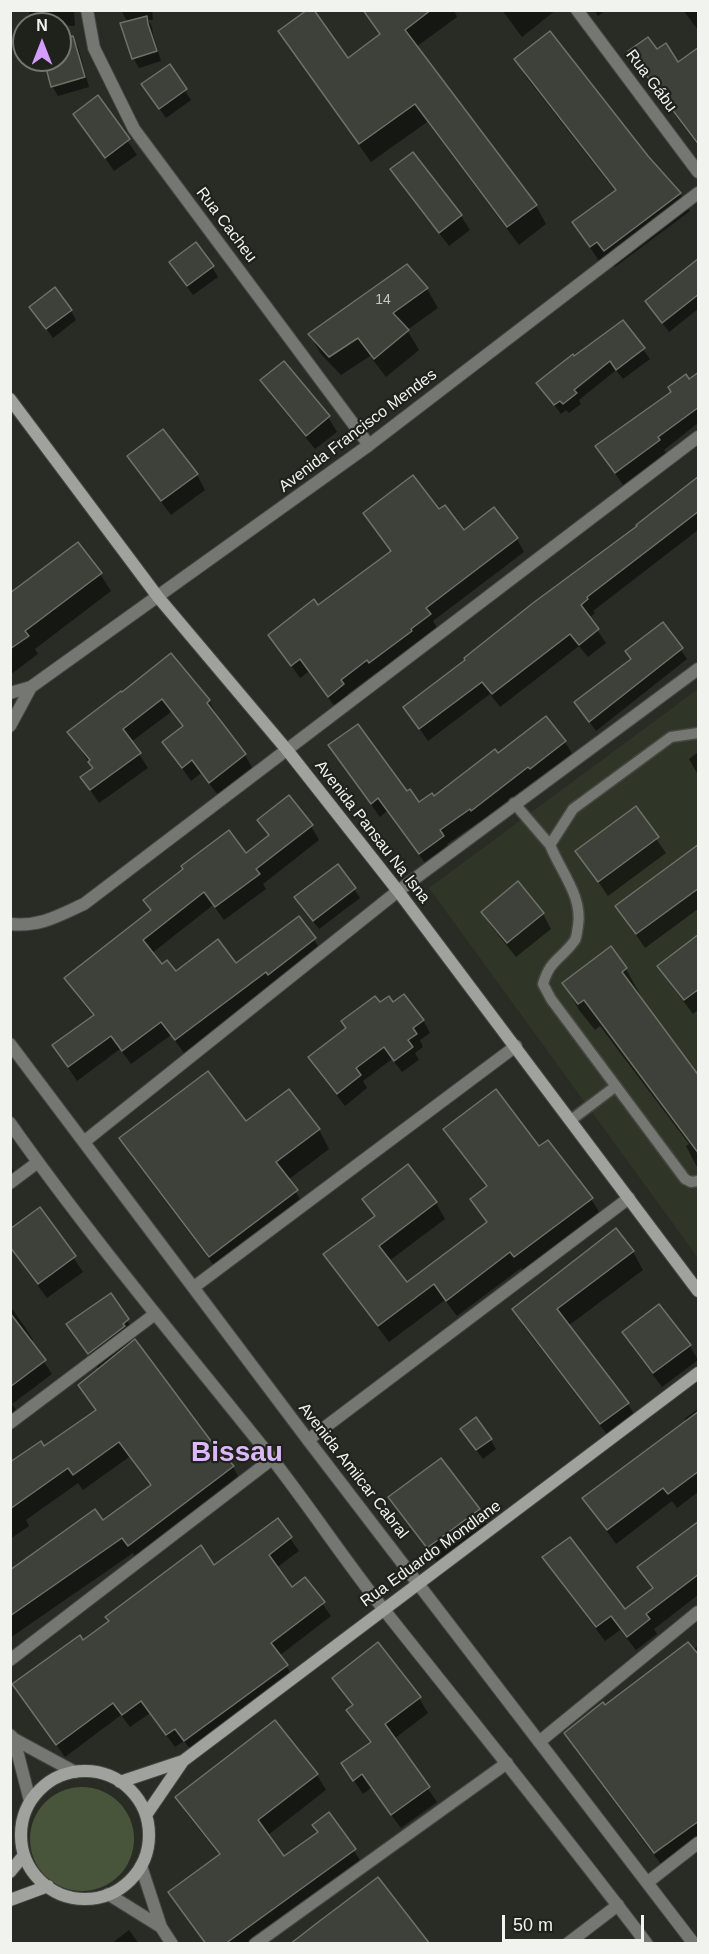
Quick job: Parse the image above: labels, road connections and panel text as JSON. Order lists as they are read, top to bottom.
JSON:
{
  "streets": {
    "street": [
      "Rua Gábu",
      "Rua Cacheu",
      "Avenida Francisco Mendes",
      "Avenida Pansau Na Isna",
      "Avenida Amilcar Cabral",
      "Rua Eduardo Mondlane"
    ]
  },
  "crossings": [
    ["Rua Cacheu", "Avenida Francisco Mendes"],
    ["Avenida Francisco Mendes", "Avenida Pansau Na Isna"],
    ["Avenida Amilcar Cabral", "Rua Eduardo Mondlane"]
  ],
  "districts": ["Bissau"],
  "house_numbers": ["14"],
  "scale_bar": "50 m",
  "north": "top"
}
